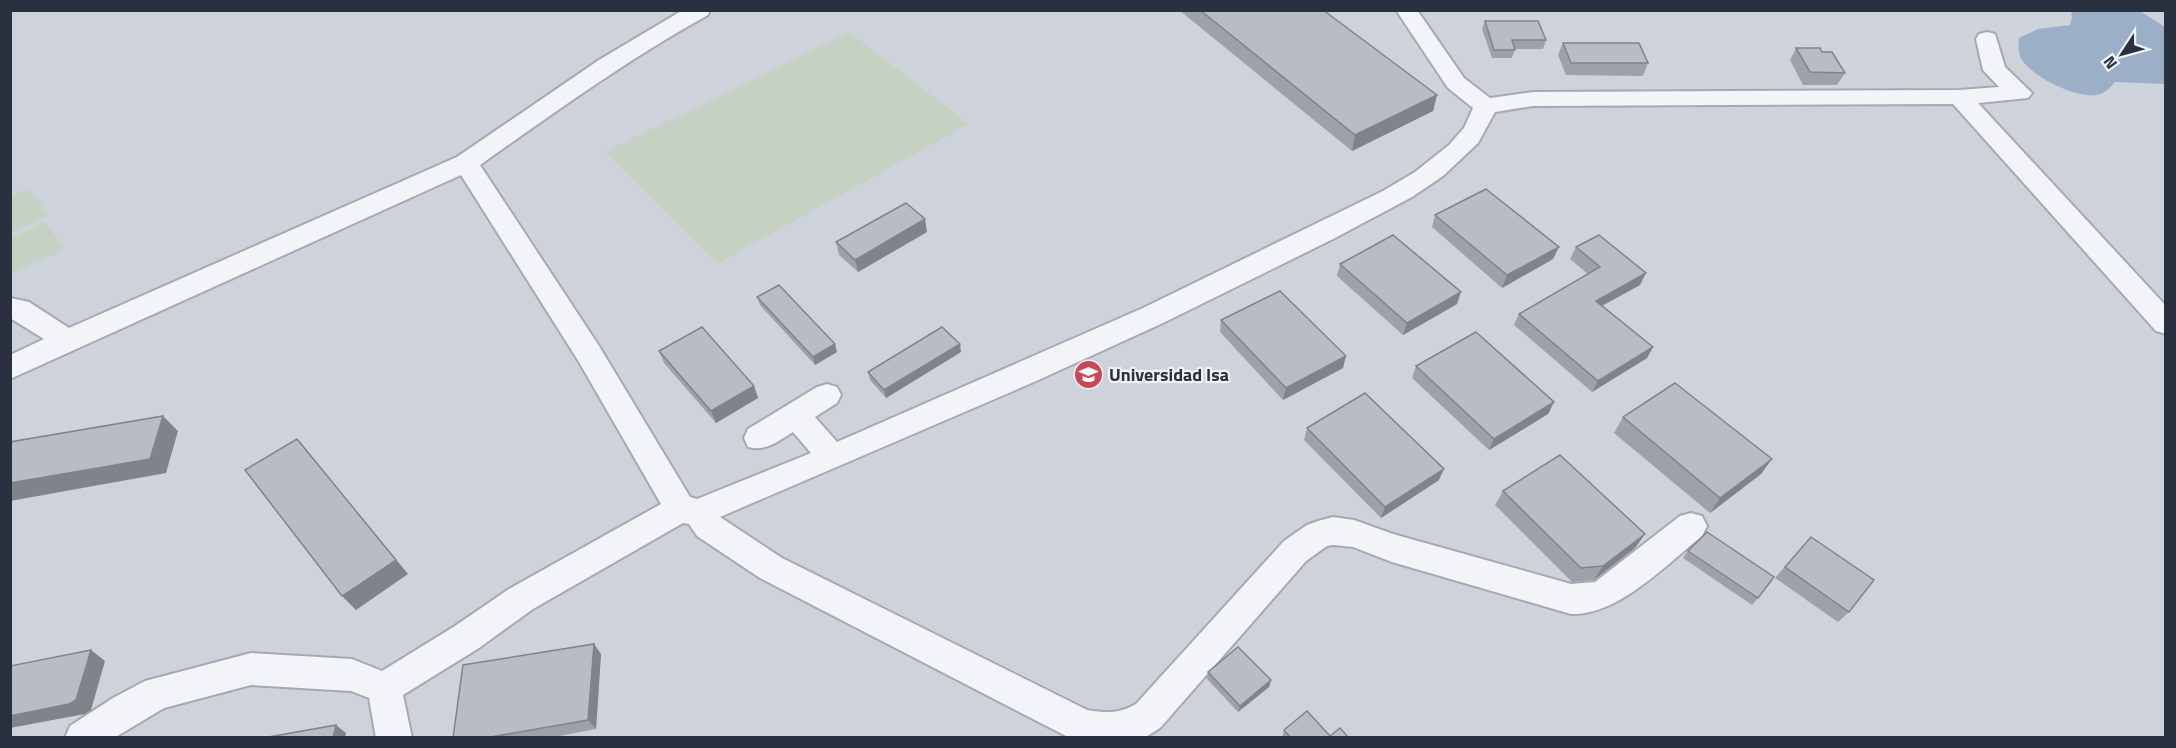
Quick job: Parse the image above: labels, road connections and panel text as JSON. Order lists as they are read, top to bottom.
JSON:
{
  "places": {
    "school or university": ["Universidad Isa"]
  },
  "north": "bottom left"
}
